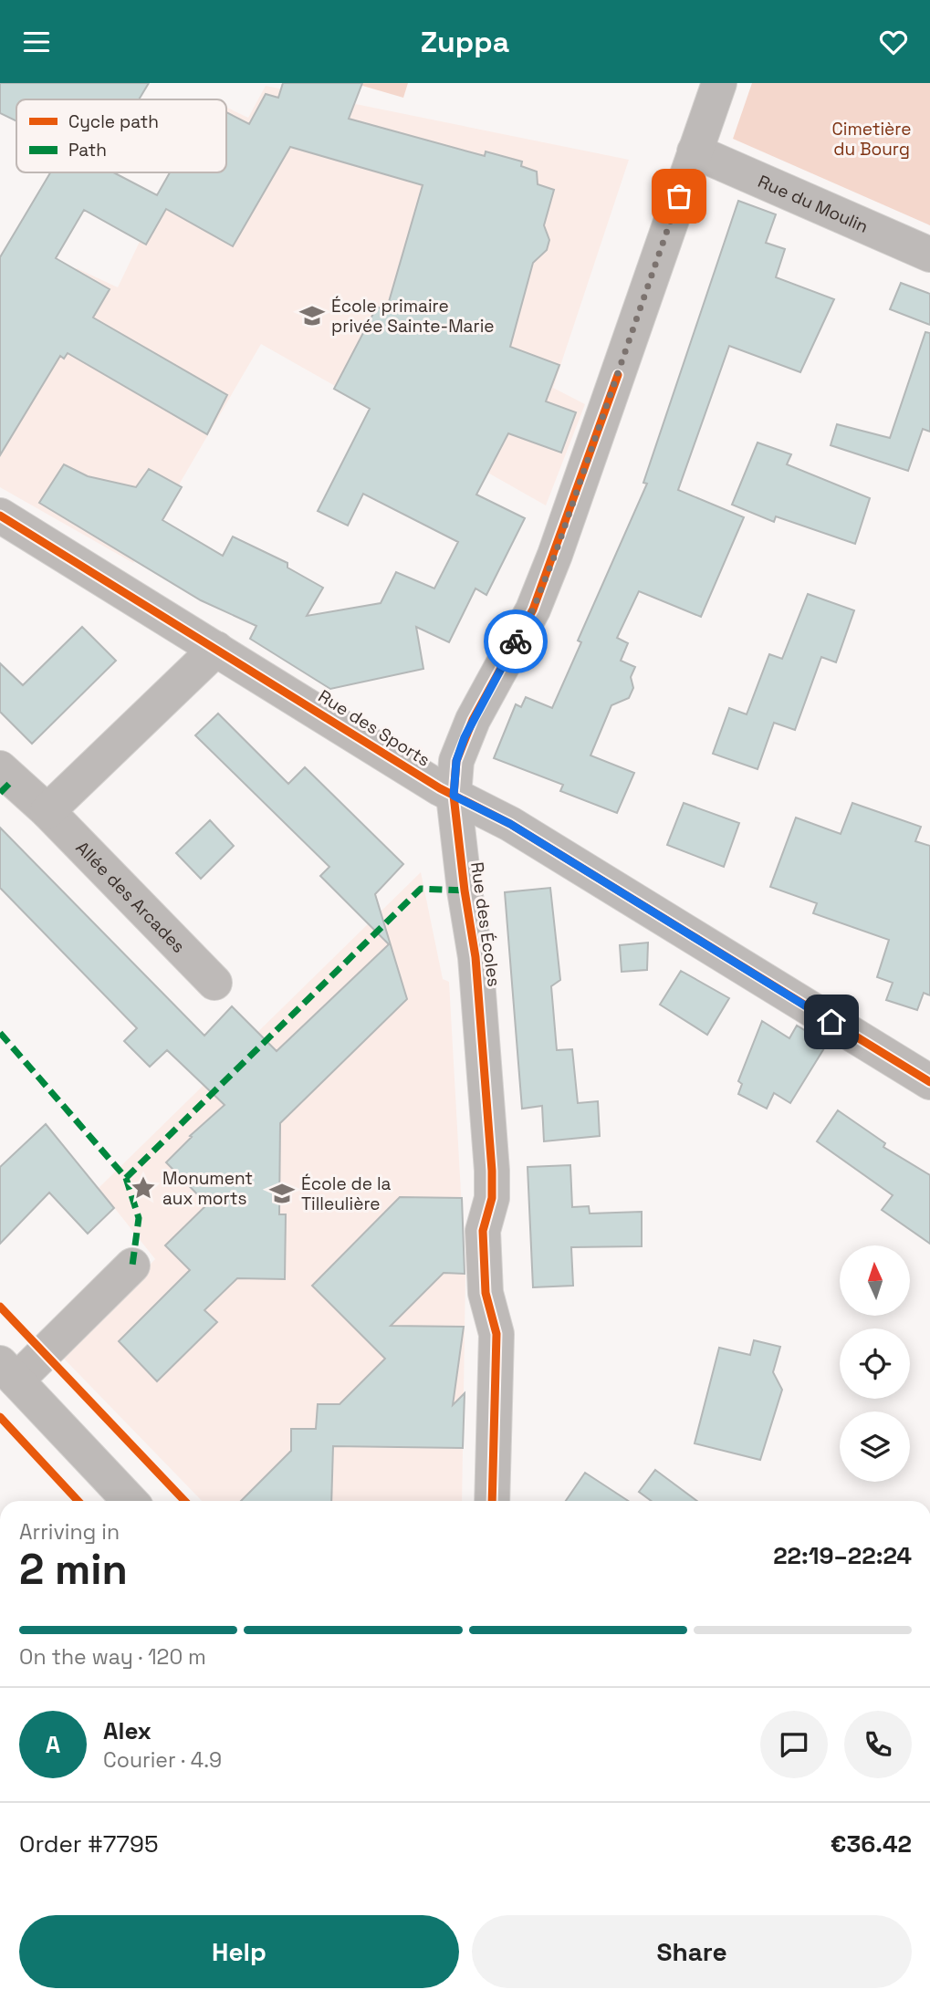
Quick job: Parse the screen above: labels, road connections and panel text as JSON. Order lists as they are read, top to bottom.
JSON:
{
  "streets": {
    "street": [
      "Rue du Moulin",
      "Rue des Sports",
      "Allée des Arcades",
      "Rue des Écoles"
    ]
  },
  "crossings": [
    ["Rue du Moulin", "Rue des Écoles"],
    ["Rue des Sports", "Rue des Écoles"]
  ],
  "parks": ["Cimetière du Bourg"],
  "places": {
    "school or university": ["École primaire privée Sainte-Marie", "École de la Tilleulière"],
    "place": ["Monument aux morts"]
  },
  "legend": ["Cycle path", "Path"],
  "north": "top",
  "page": {
    "header": "Zuppa",
    "heading": ["2 min", "Arriving in", "22:19–22:24"],
    "panel": [
      "Alex",
      "Courier · 4.9",
      "Order #7795",
      "€36.42"
    ],
    "bar": "On the way · 120 m",
    "round": "A",
    "buttons": ["Help", "Share"]
  }
}
